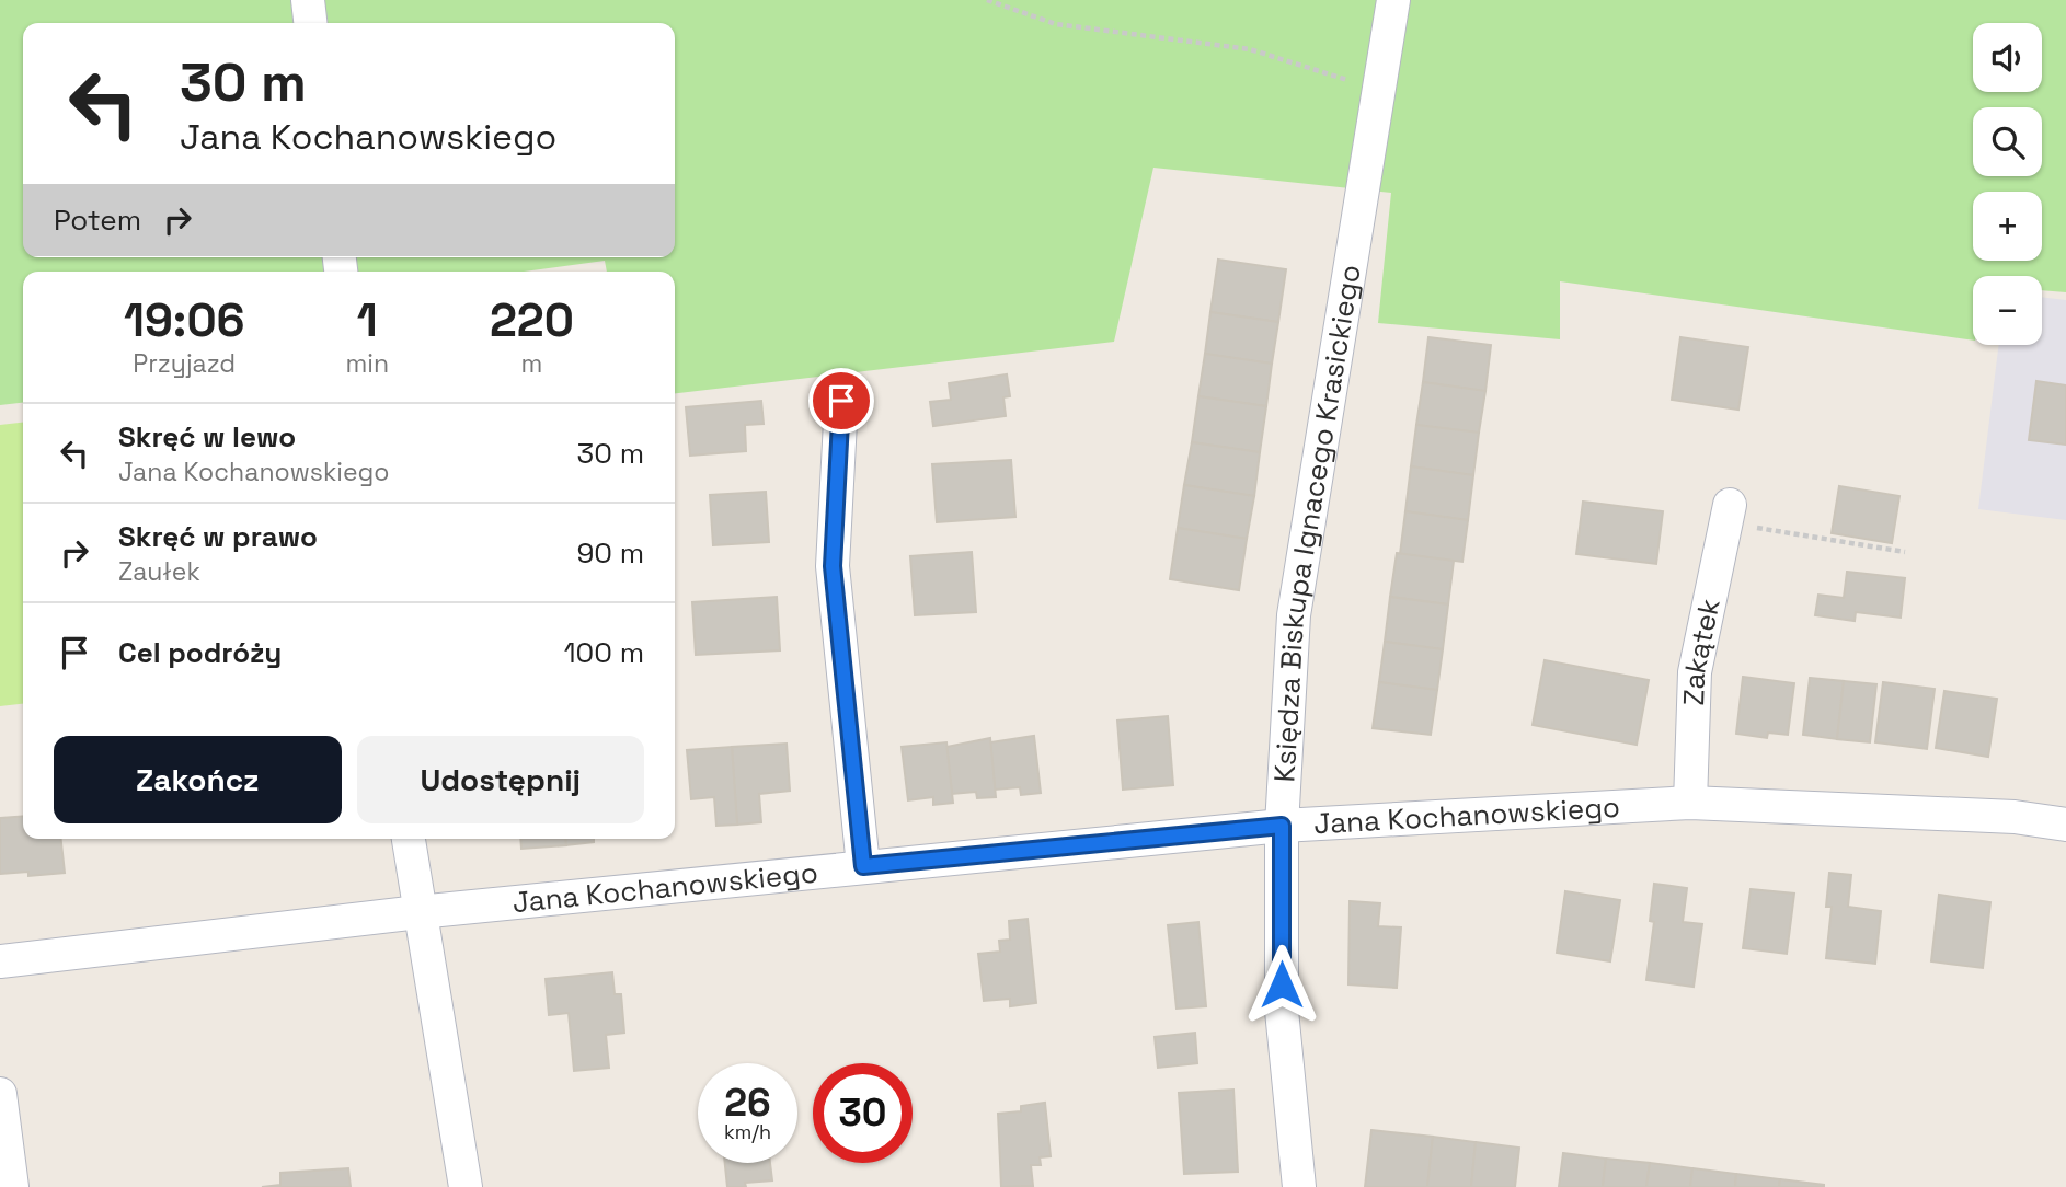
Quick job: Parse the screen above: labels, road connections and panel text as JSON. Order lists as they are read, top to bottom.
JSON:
{
  "streets": {
    "street": ["Księdza Biskupa Ignacego Krasickiego", "Zakątek", "Jana Kochanowskiego"]
  },
  "crossings": [
    ["Księdza Biskupa Ignacego Krasickiego", "Jana Kochanowskiego"],
    ["Zakątek", "Jana Kochanowskiego"]
  ],
  "page": {
    "map_buttons": ["+", "−"],
    "turn": ["30 m", "Jana Kochanowskiego"],
    "then": "Potem",
    "eta": [
      "19:06",
      "Przyjazd",
      "1",
      "min",
      "220",
      "m"
    ],
    "list": [
      {
        "name": "Skręć w lewo",
        "note": "Jana Kochanowskiego",
        "value": "30 m"
      },
      {
        "name": "Skręć w prawo",
        "note": "Zaułek",
        "value": "90 m"
      },
      {
        "name": "Cel podróży",
        "value": "100 m"
      }
    ],
    "buttons": ["Zakończ", "Udostępnij"],
    "speed": "26 km/h",
    "limit": "30"
  }
}
